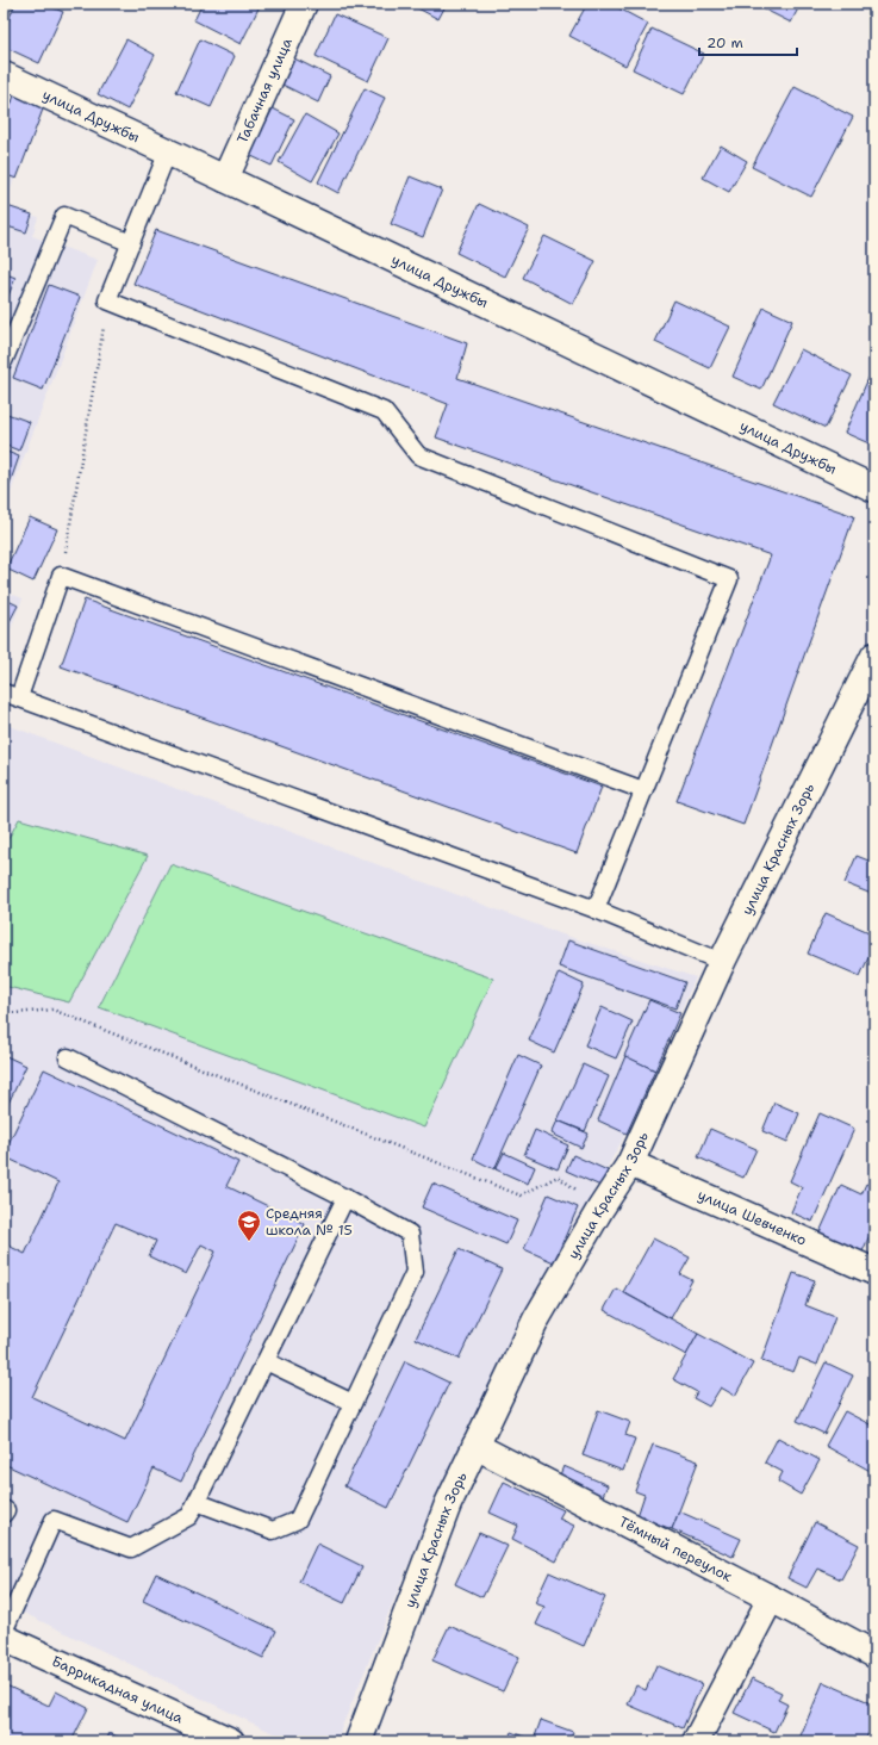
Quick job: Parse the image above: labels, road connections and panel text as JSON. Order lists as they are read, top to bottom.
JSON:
{
  "streets": {
    "street": [
      "Табачная улица",
      "улица Дружбы",
      "улица Красных Зорь",
      "улица Шевченко",
      "Тёмный переулок",
      "Баррикадная улица"
    ]
  },
  "crossings": [
    ["Табачная улица", "улица Дружбы"],
    ["улица Красных Зорь", "улица Шевченко"],
    ["улица Красных Зорь", "Тёмный переулок"]
  ],
  "places": {
    "school or university": ["Средняя школа № 15"]
  },
  "scale_bar": "20 m"
}
